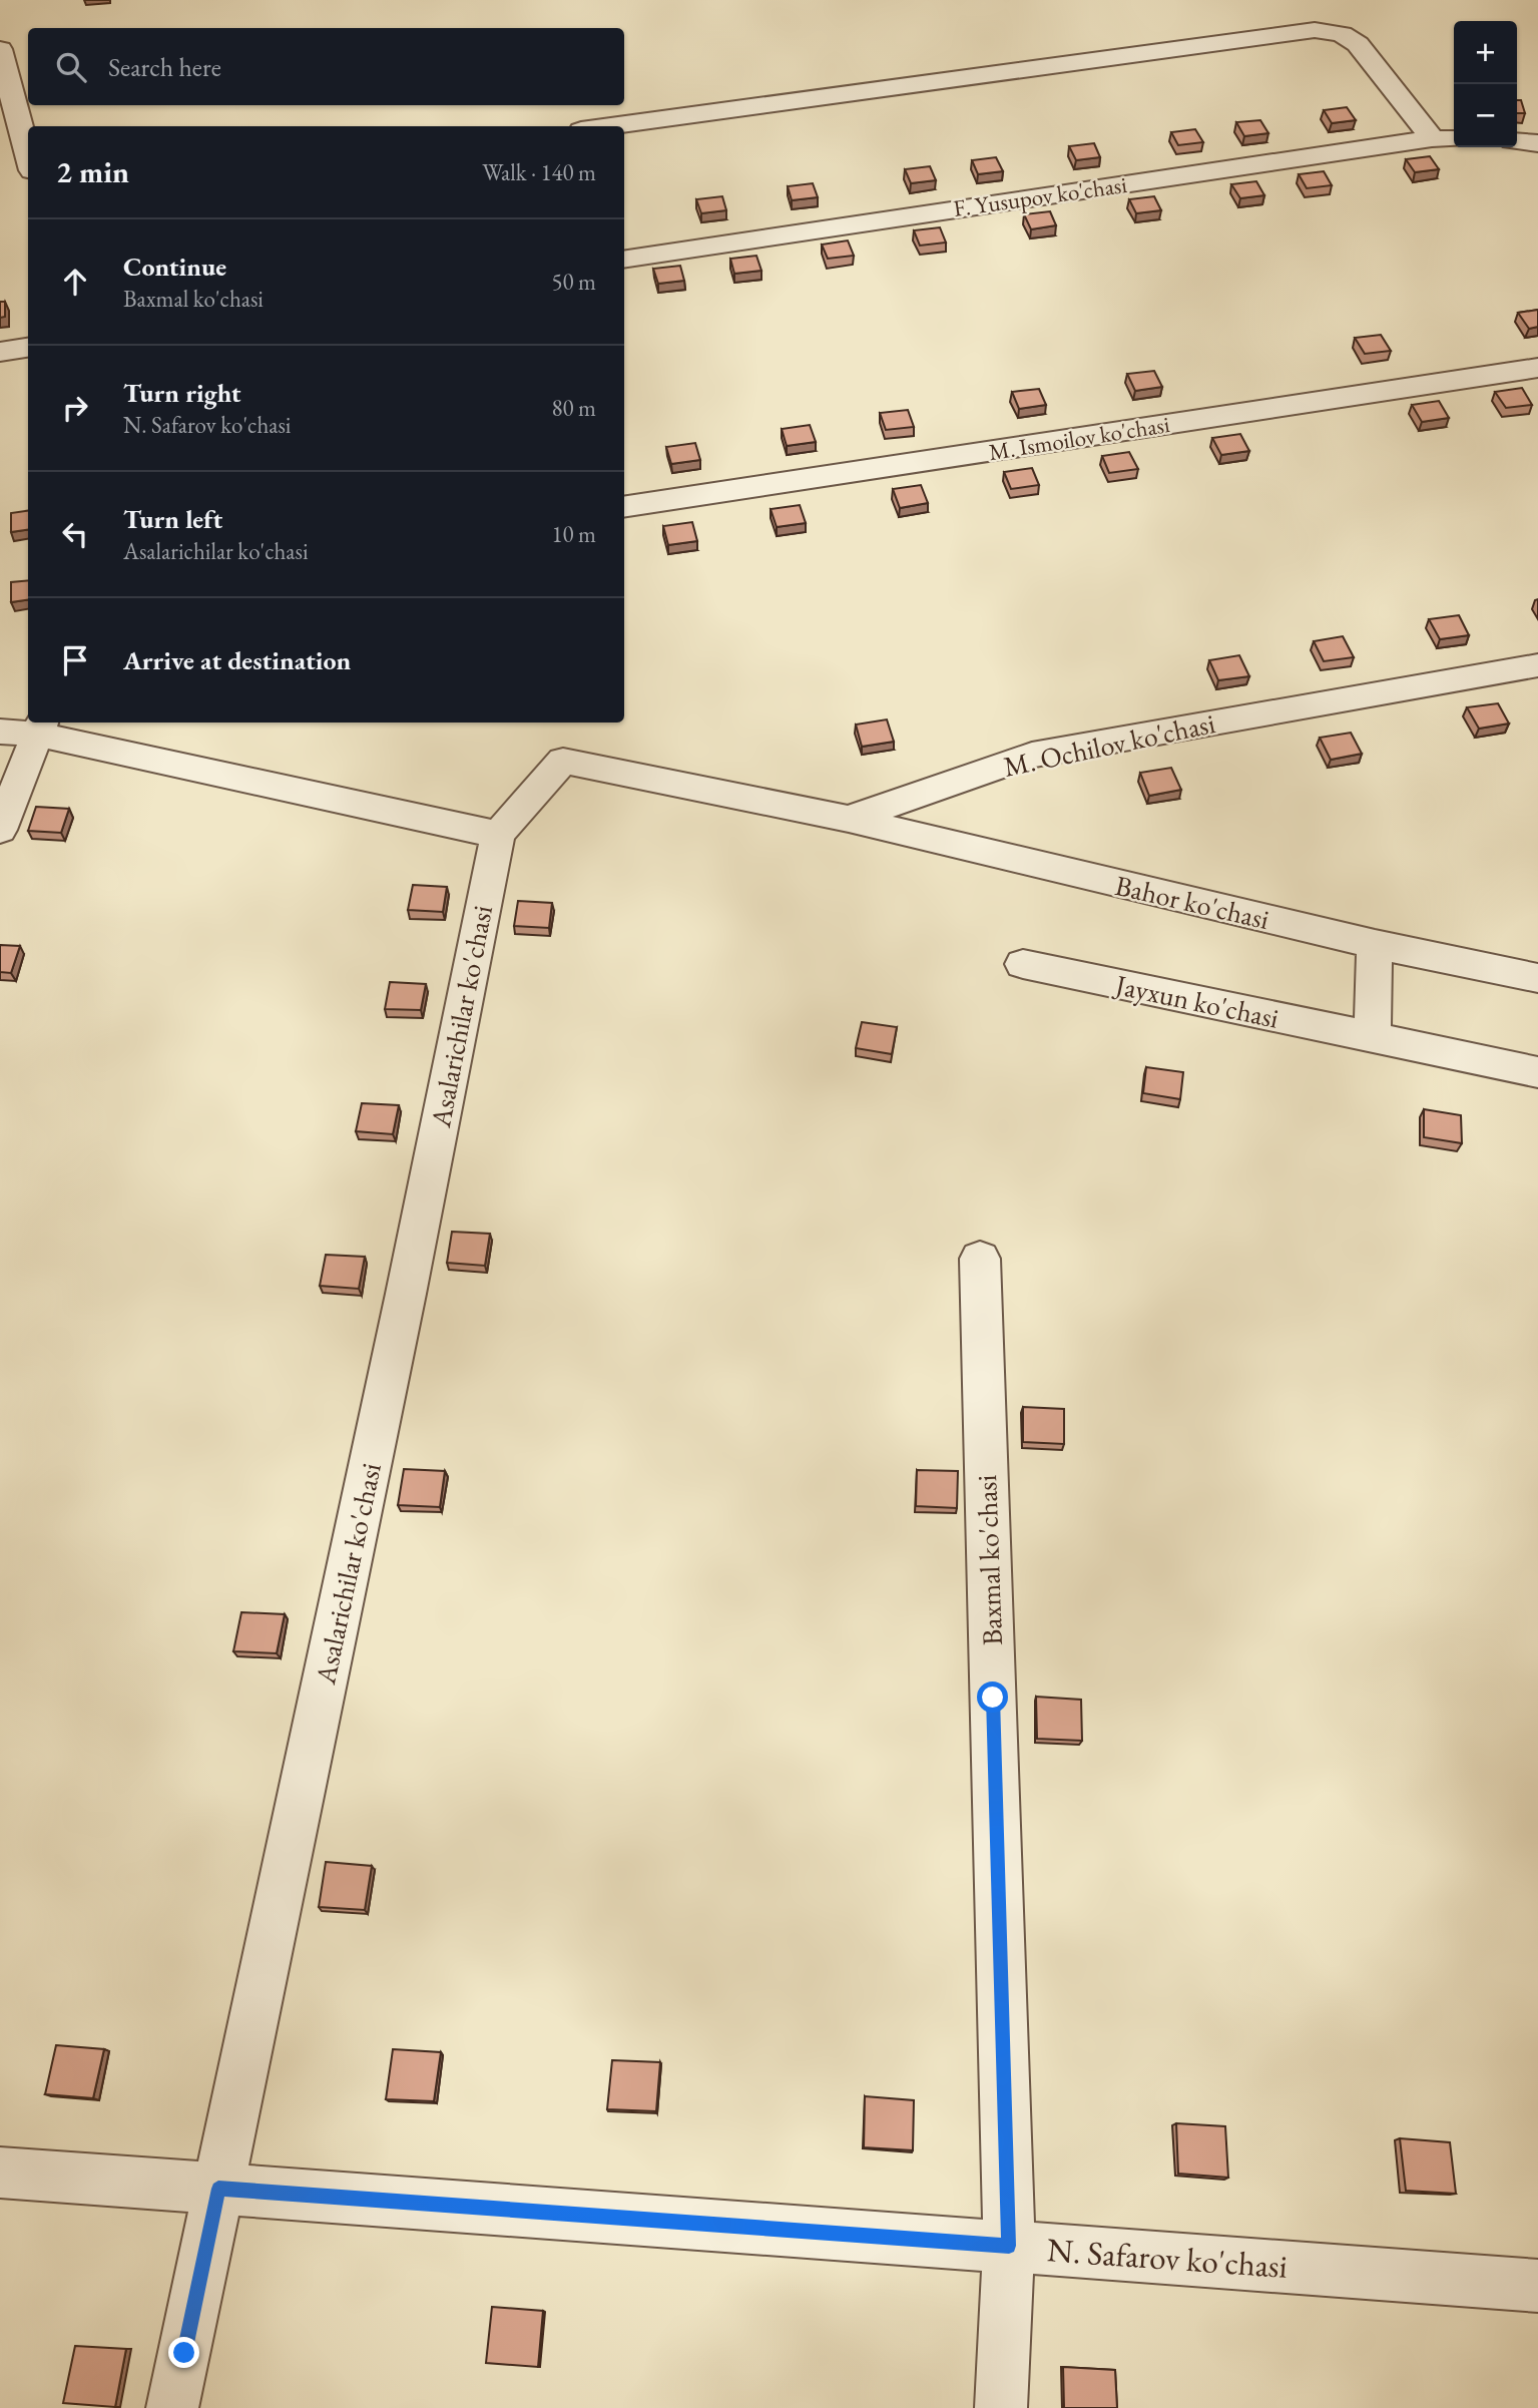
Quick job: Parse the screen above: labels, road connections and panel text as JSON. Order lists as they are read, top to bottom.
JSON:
{
  "streets": {
    "street": [
      "F. Yusupov ko'chasi",
      "M. Ismoilov ko'chasi",
      "M. Ochilov ko'chasi",
      "Bahor ko'chasi",
      "Jayxun ko'chasi",
      "Asalarichilar ko'chasi",
      "Baxmal ko'chasi",
      "N. Safarov ko'chasi"
    ]
  },
  "crossings": [
    ["M. Ochilov ko'chasi", "Bahor ko'chasi"],
    ["M. Ochilov ko'chasi", "Asalarichilar ko'chasi"],
    ["Bahor ko'chasi", "Asalarichilar ko'chasi"],
    ["Asalarichilar ko'chasi", "N. Safarov ko'chasi"],
    ["Baxmal ko'chasi", "N. Safarov ko'chasi"]
  ],
  "page": {
    "map_buttons": ["+", "−"],
    "search": "Search here",
    "heading": ["2 min", "Walk · 140 m"],
    "list": [
      ["Continue", "Baxmal ko'chasi", "50 m"],
      ["Turn right", "N. Safarov ko'chasi", "80 m"],
      ["Turn left", "Asalarichilar ko'chasi", "10 m"],
      "Arrive at destination"
    ]
  }
}
